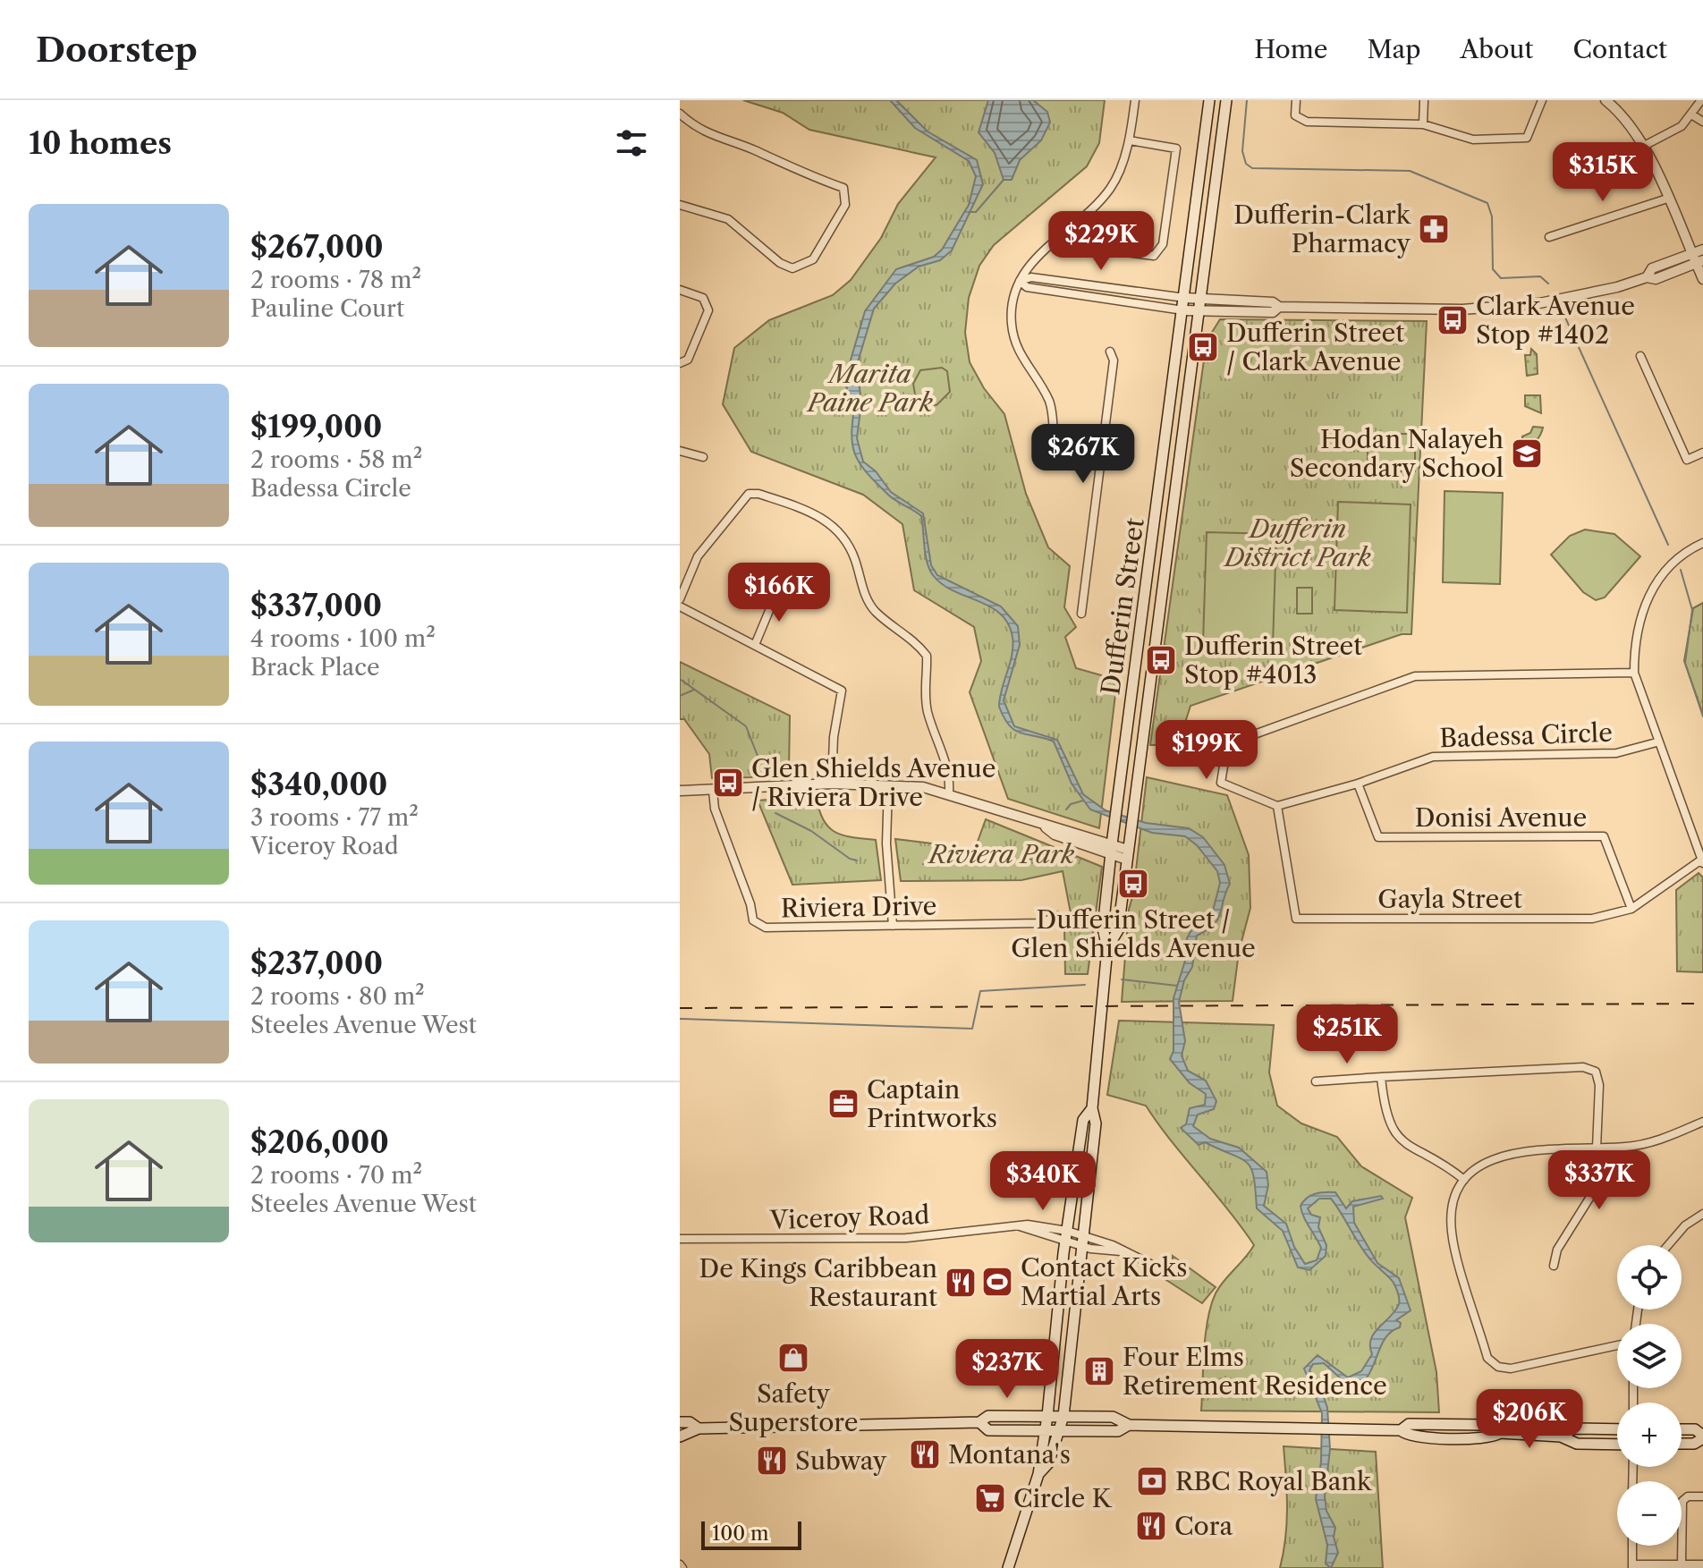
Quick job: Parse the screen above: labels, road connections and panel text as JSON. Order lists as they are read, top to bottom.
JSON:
{
  "streets": {
    "main road": ["Dufferin Street"],
    "street": [
      "Badessa Circle",
      "Donisi Avenue",
      "Gayla Street",
      "Riviera Drive",
      "Viceroy Road"
    ]
  },
  "crossings": [
    ["Dufferin Street", "Viceroy Road"],
    ["Badessa Circle", "Donisi Avenue"],
    ["Badessa Circle", "Gayla Street"],
    ["Donisi Avenue", "Gayla Street"]
  ],
  "parks": ["Marita Paine Park", "Dufferin District Park", "Riviera Park"],
  "places": {
    "pharmacy": ["Dufferin-Clark Pharmacy"],
    "bus stop": [
      "Clark Avenue Stop #1402",
      "Dufferin Street / Clark Avenue",
      "Dufferin Street Stop #4013",
      "Glen Shields Avenue / Riviera Drive",
      "Dufferin Street / Glen Shields Avenue"
    ],
    "school or university": ["Hodan Nalayeh Secondary School"],
    "office": ["Captain Printworks"],
    "sports": ["Contact Kicks Martial Arts"],
    "restaurant": [
      "De Kings Caribbean Restaurant",
      "Montana's",
      "Subway",
      "Cora"
    ],
    "shop": ["Safety Superstore"],
    "building": ["Four Elms Retirement Residence"],
    "bank": ["RBC Royal Bank"],
    "supermarket": ["Circle K"]
  },
  "scale_bar": "100 m",
  "page": {
    "header": "Doorstep",
    "nav": [
      "Home",
      "Map",
      "About",
      "Contact"
    ],
    "heading": "10 homes",
    "price": [
      "$315K",
      "$229K",
      "$267K",
      "$166K",
      "$199K",
      "$251K",
      "$337K",
      "$340K",
      "$237K",
      "$206K"
    ],
    "list": [
      {
        "name": "$267,000",
        "note": "2 rooms · 78 m² · Pauline Court"
      },
      {
        "name": "$199,000",
        "note": "2 rooms · 58 m² · Badessa Circle"
      },
      {
        "name": "$337,000",
        "note": "4 rooms · 100 m² · Brack Place"
      },
      {
        "name": "$340,000",
        "note": "3 rooms · 77 m² · Viceroy Road"
      },
      {
        "name": "$237,000",
        "note": "2 rooms · 80 m² · Steeles Avenue West"
      },
      {
        "name": "$206,000",
        "note": "2 rooms · 70 m² · Steeles Avenue West"
      }
    ],
    "map_buttons": ["+", "−"],
    "scale": "100 m"
  }
}
